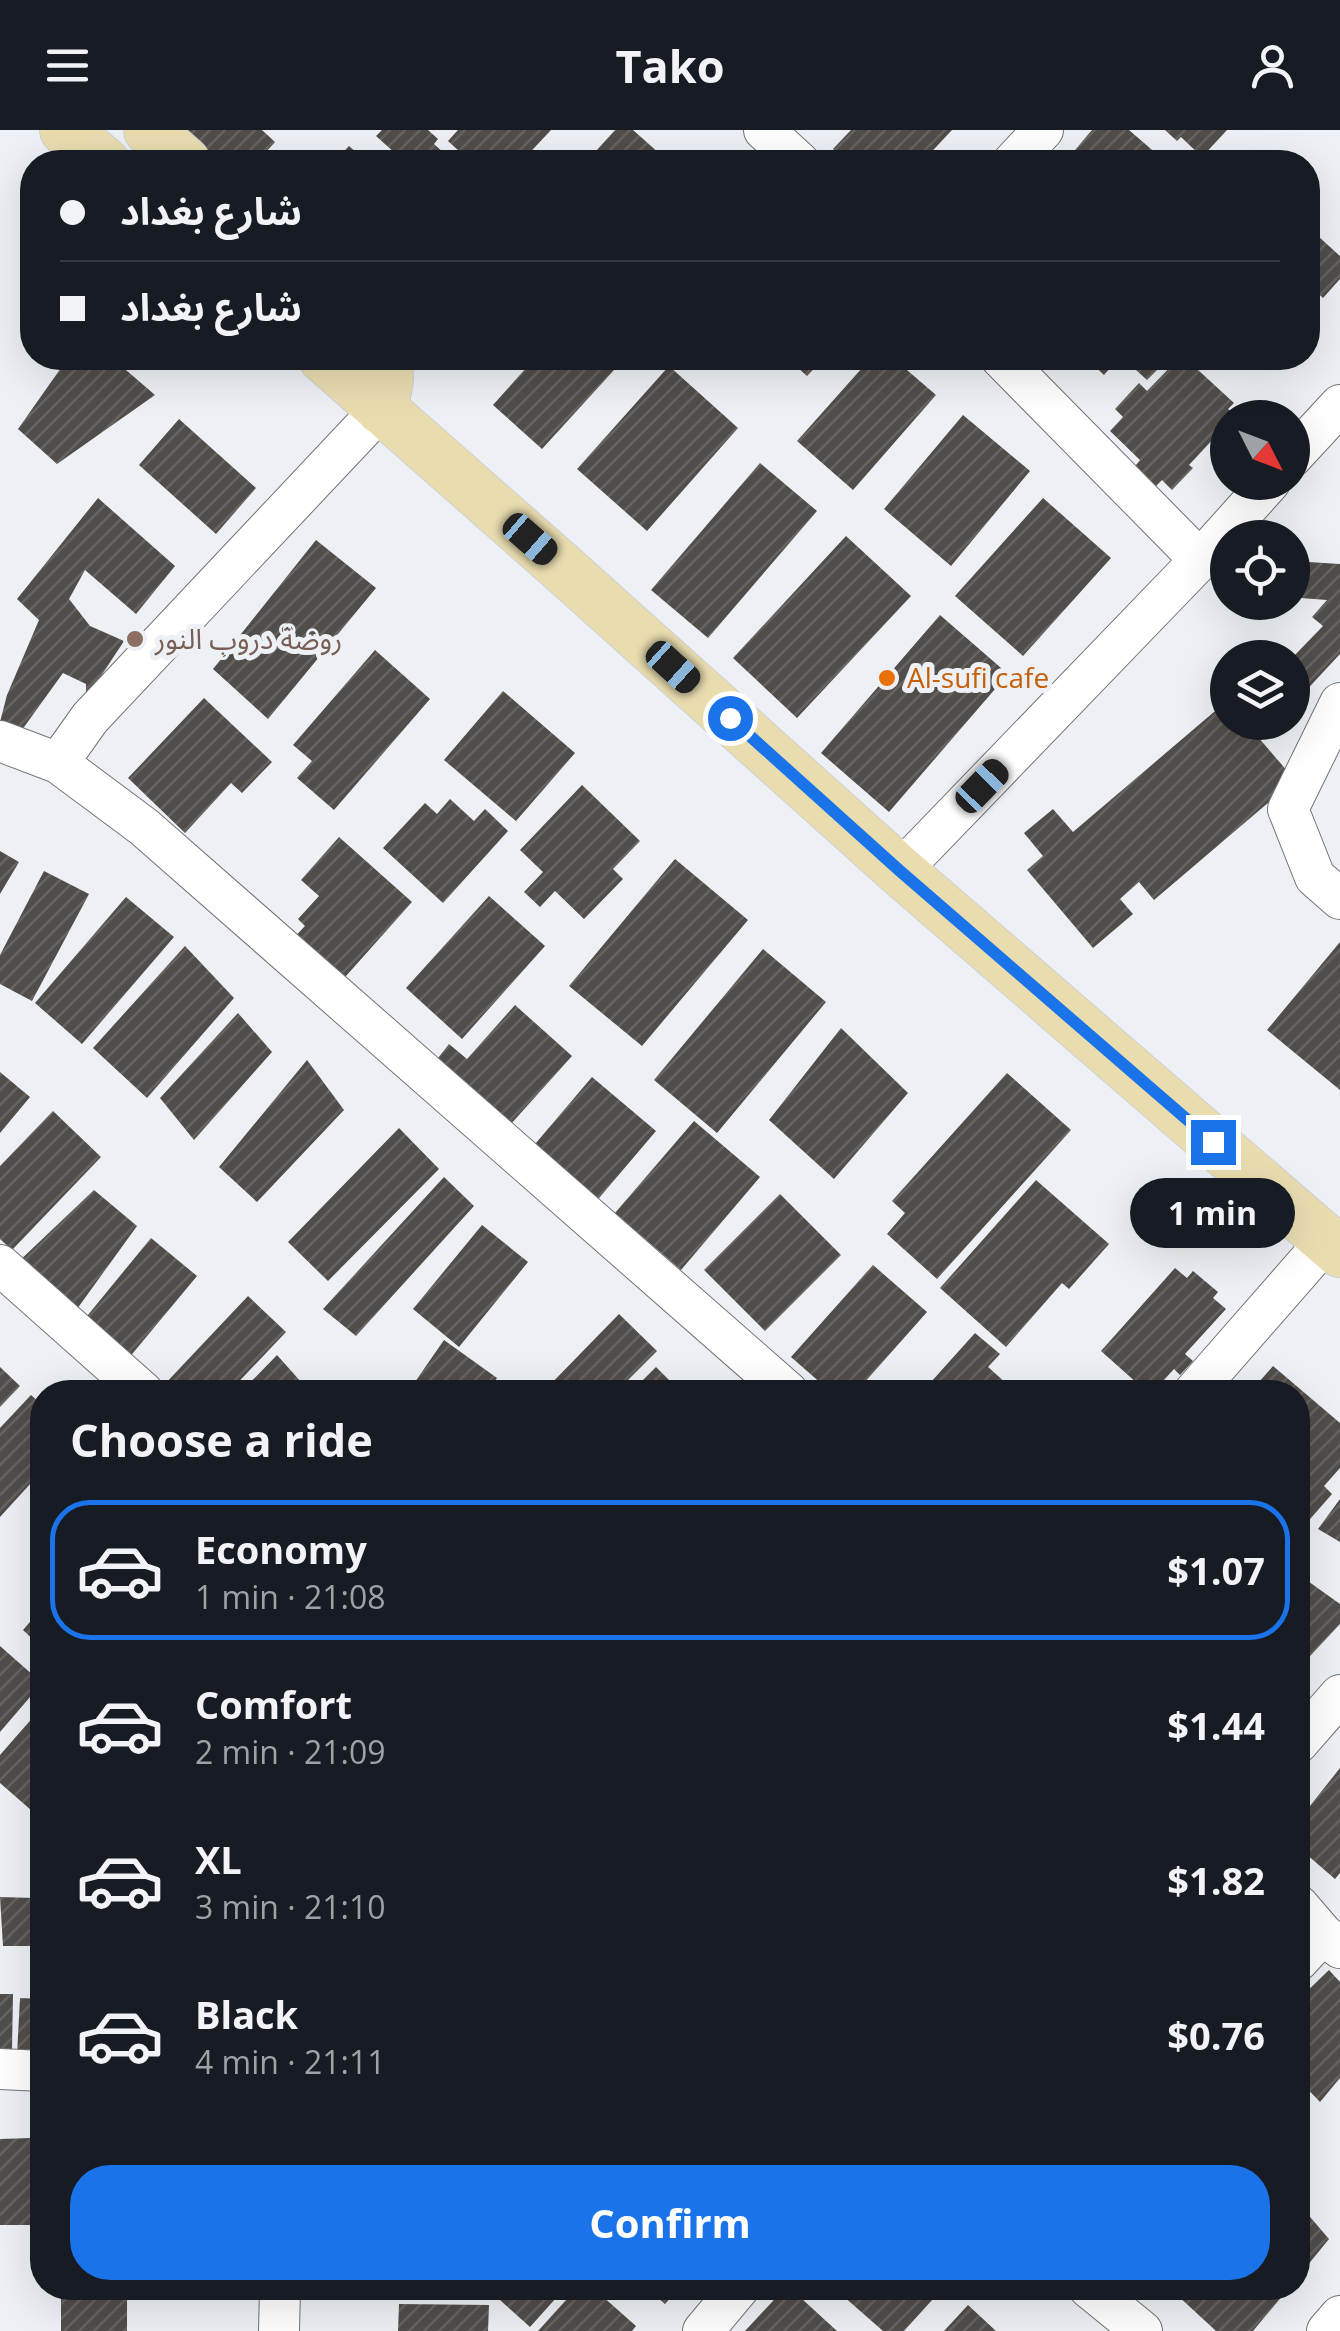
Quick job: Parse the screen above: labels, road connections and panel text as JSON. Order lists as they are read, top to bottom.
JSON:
{
  "places": ["روضة دروب النور", "Al-sufi cafe"],
  "north": "bottom right",
  "page": {
    "header": "Tako",
    "banner": ["شارع بغداد", "شارع بغداد"],
    "bubble": "1 min",
    "heading": "Choose a ride",
    "list": [
      {
        "name": "Economy",
        "note": "1 min · 21:08",
        "value": "$1.07"
      },
      {
        "name": "Comfort",
        "note": "2 min · 21:09",
        "value": "$1.44"
      },
      {
        "name": "XL",
        "note": "3 min · 21:10",
        "value": "$1.82"
      },
      {
        "name": "Black",
        "note": "4 min · 21:11",
        "value": "$0.76"
      }
    ],
    "buttons": "Confirm"
  }
}
